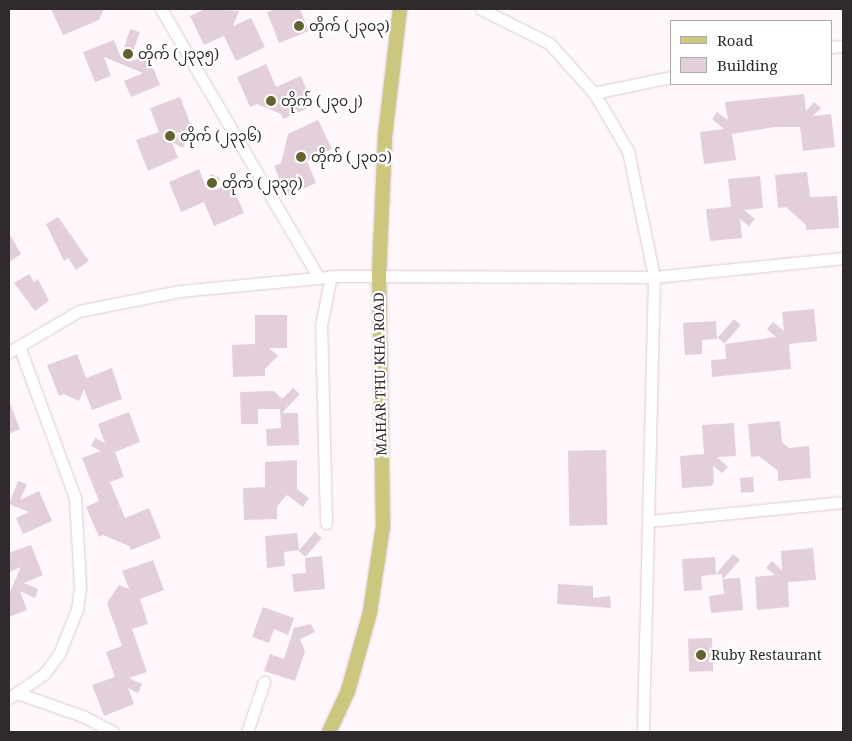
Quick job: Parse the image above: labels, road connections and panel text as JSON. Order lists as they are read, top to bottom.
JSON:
{
  "streets": {
    "main road": ["MAHAR THU KHA ROAD"]
  },
  "places": [
    "တိုက် (၂၃၀၃)",
    "တိုက် (၂၃၃၅)",
    "တိုက် (၂၃၀၂)",
    "တိုက် (၂၃၃၆)",
    "တိုက် (၂၃၀၁)",
    "တိုက် (၂၃၃၇)",
    "Ruby Restaurant"
  ],
  "legend": ["Road", "Building"]
}
